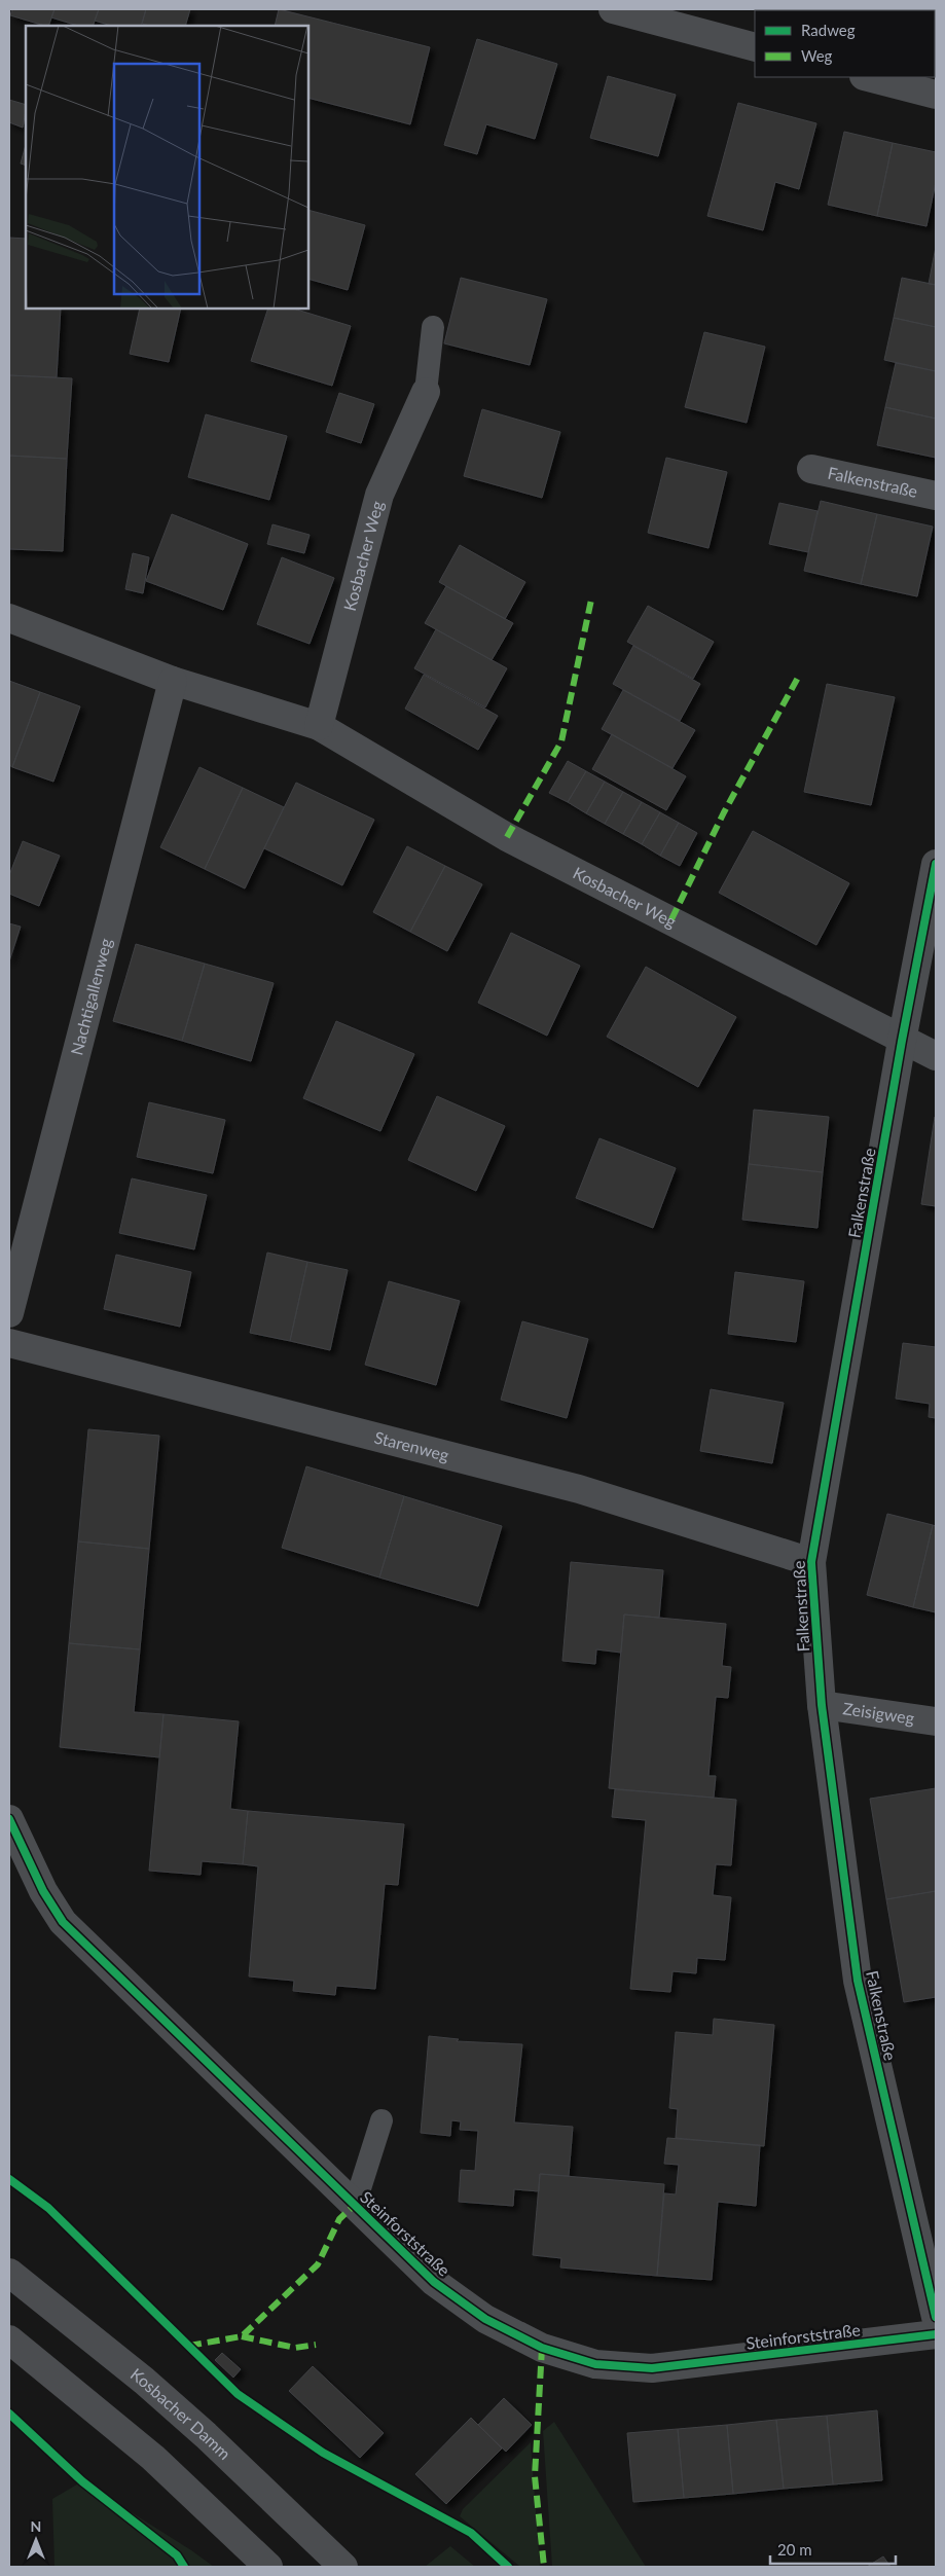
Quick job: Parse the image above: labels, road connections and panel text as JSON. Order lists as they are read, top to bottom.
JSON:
{
  "streets": {
    "street": [
      "Falkenstraße",
      "Kosbacher Weg",
      "Nachtigallenweg",
      "Starenweg",
      "Zeisigweg",
      "Steinforststraße",
      "Kosbacher Damm"
    ]
  },
  "crossings": [
    ["Falkenstraße", "Kosbacher Weg"],
    ["Falkenstraße", "Starenweg"],
    ["Falkenstraße", "Zeisigweg"],
    ["Kosbacher Weg", "Nachtigallenweg"]
  ],
  "legend": ["Radweg", "Weg"],
  "scale_bar": "20 m",
  "north": "top"
}
